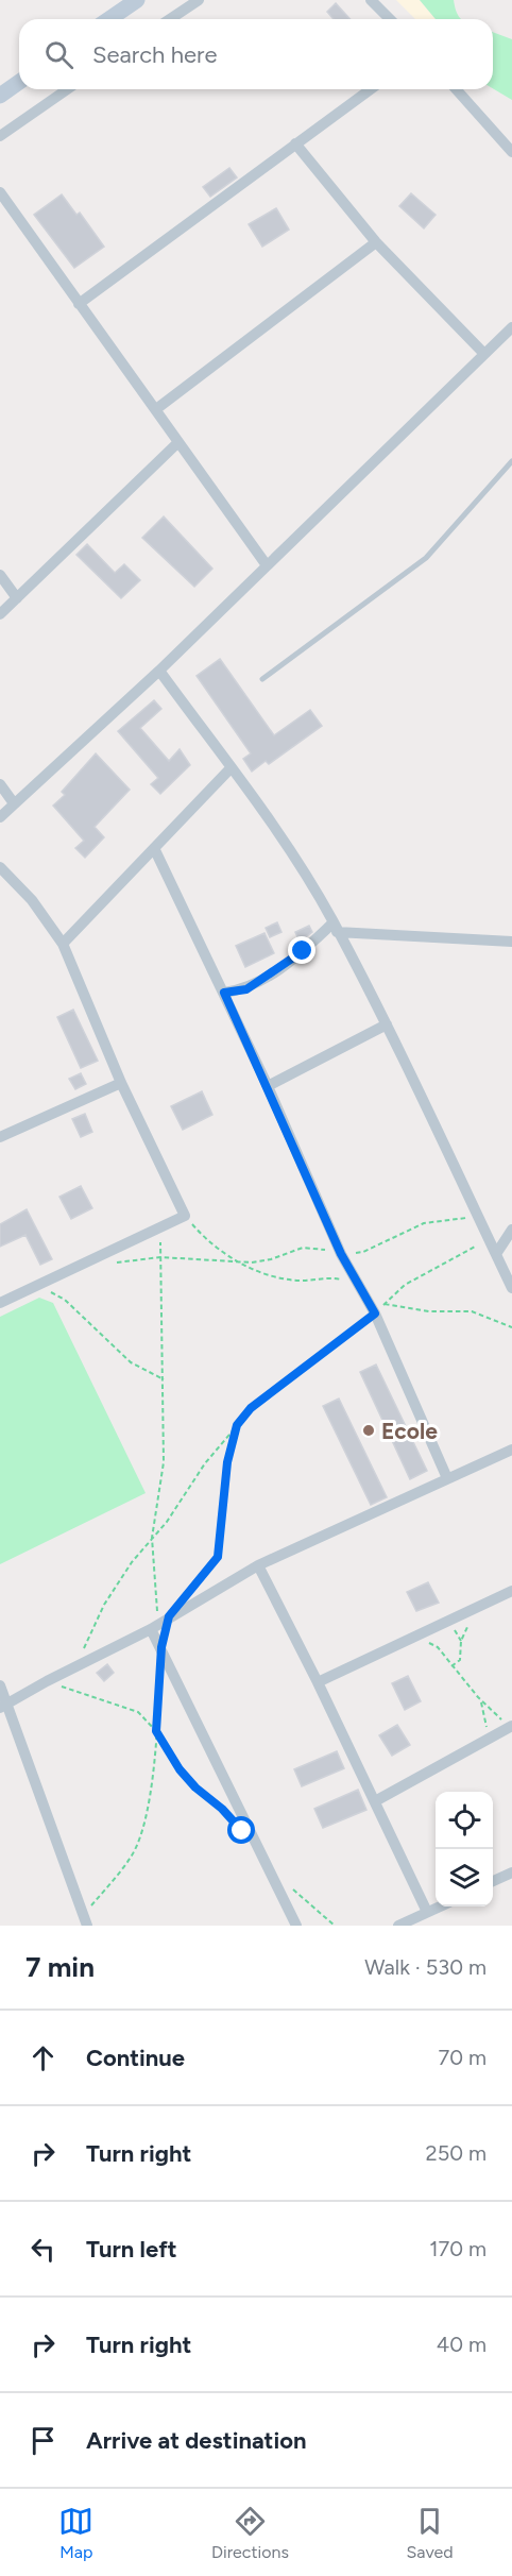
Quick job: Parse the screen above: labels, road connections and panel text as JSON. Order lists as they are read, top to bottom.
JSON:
{
  "places": ["Ecole"],
  "page": {
    "search": "Search here",
    "heading": ["7 min", "Walk · 530 m"],
    "list": [
      ["Continue", "70 m"],
      ["Turn right", "250 m"],
      ["Turn left", "170 m"],
      ["Turn right", "40 m"],
      "Arrive at destination"
    ],
    "nav": ["Map", "Directions", "Saved"]
  }
}
